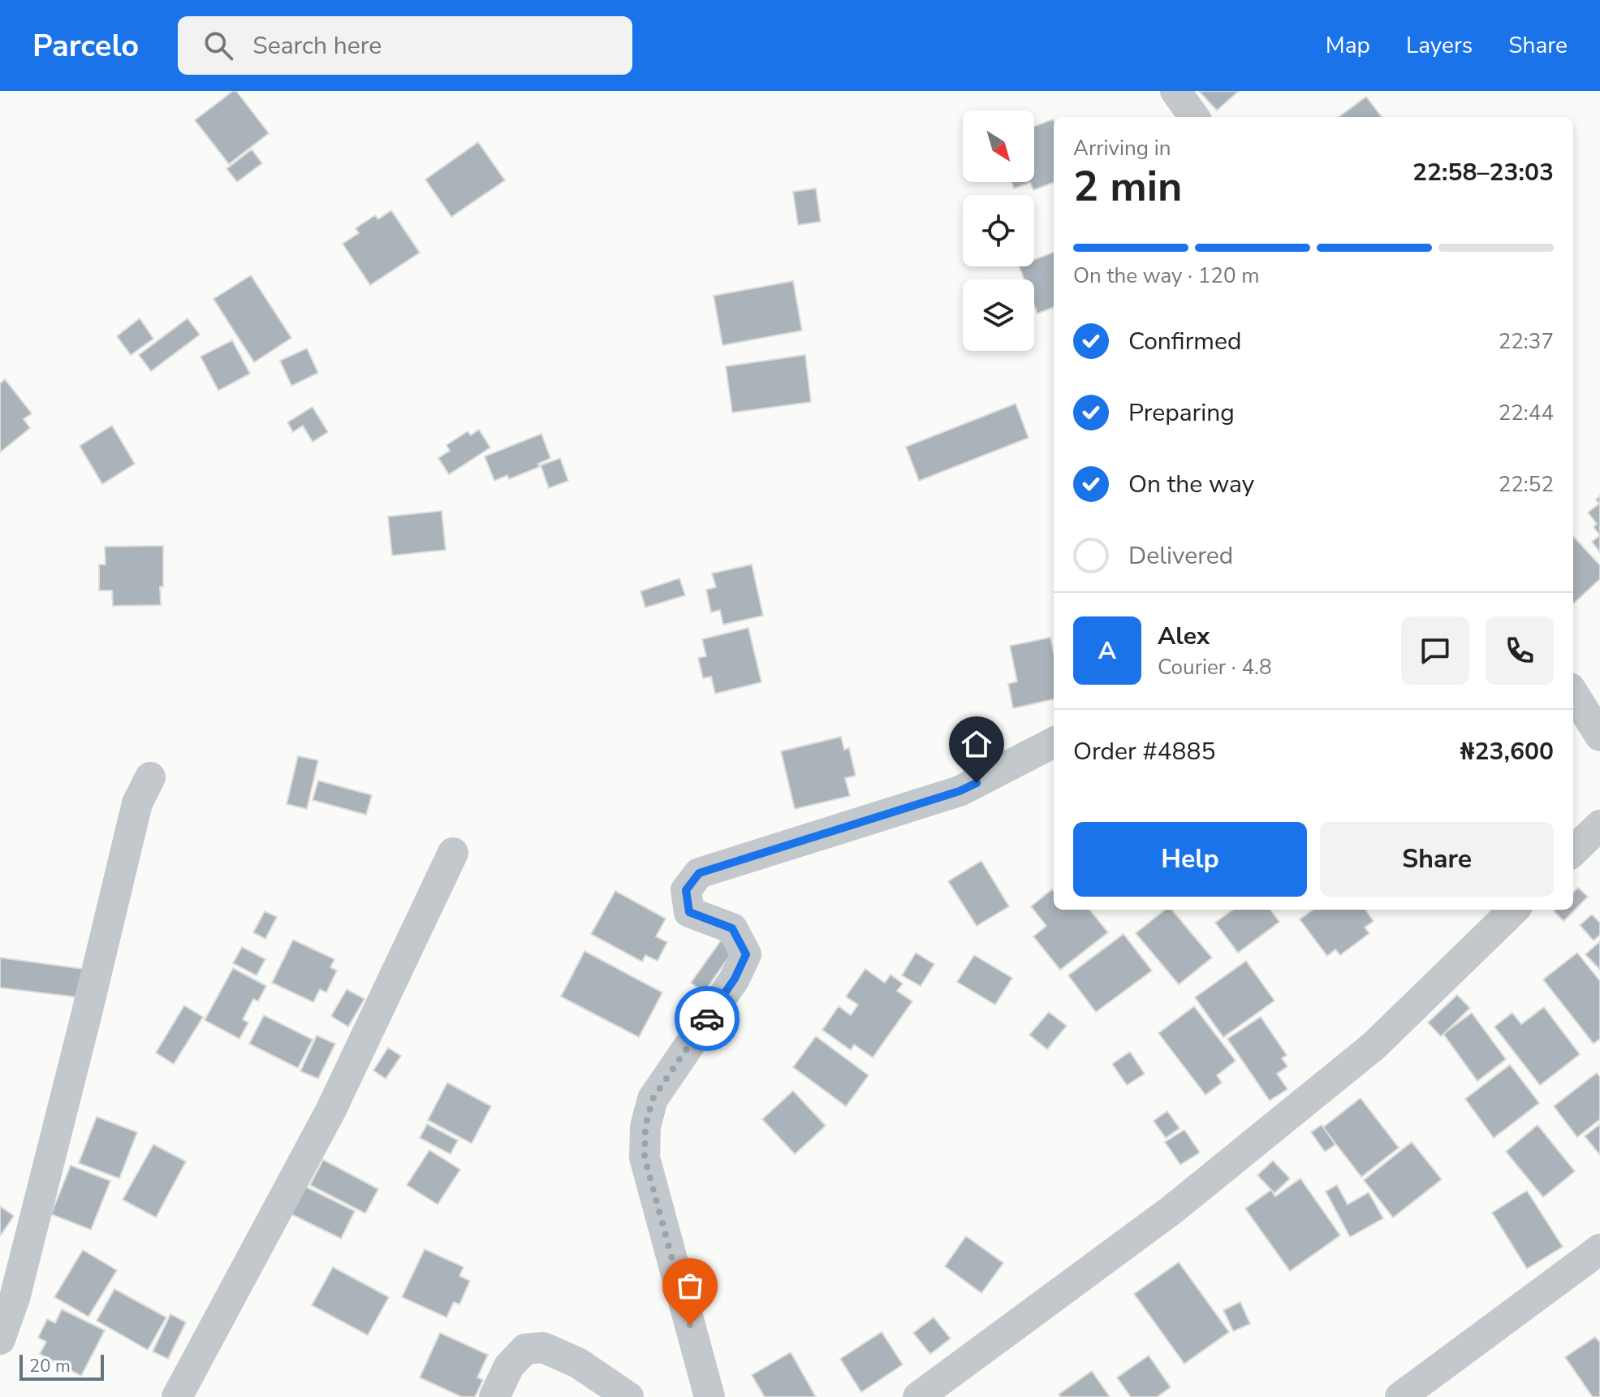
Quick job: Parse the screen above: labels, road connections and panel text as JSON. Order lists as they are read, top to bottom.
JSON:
{
  "scale_bar": "20 m",
  "north": "bottom right",
  "page": {
    "header": "Parcelo",
    "search": "Search here",
    "nav": ["Map", "Layers", "Share"],
    "heading": ["2 min", "Arriving in", "22:58–23:03"],
    "panel": [
      "Alex",
      "Courier · 4.8",
      "Order #4885",
      "₦23,600"
    ],
    "bar": "On the way · 120 m",
    "list": [
      ["Confirmed", "22:37"],
      ["Preparing", "22:44"],
      ["On the way", "22:52"],
      "Delivered"
    ],
    "round": "A",
    "buttons": ["Help", "Share"],
    "scale": "20 m"
  }
}
